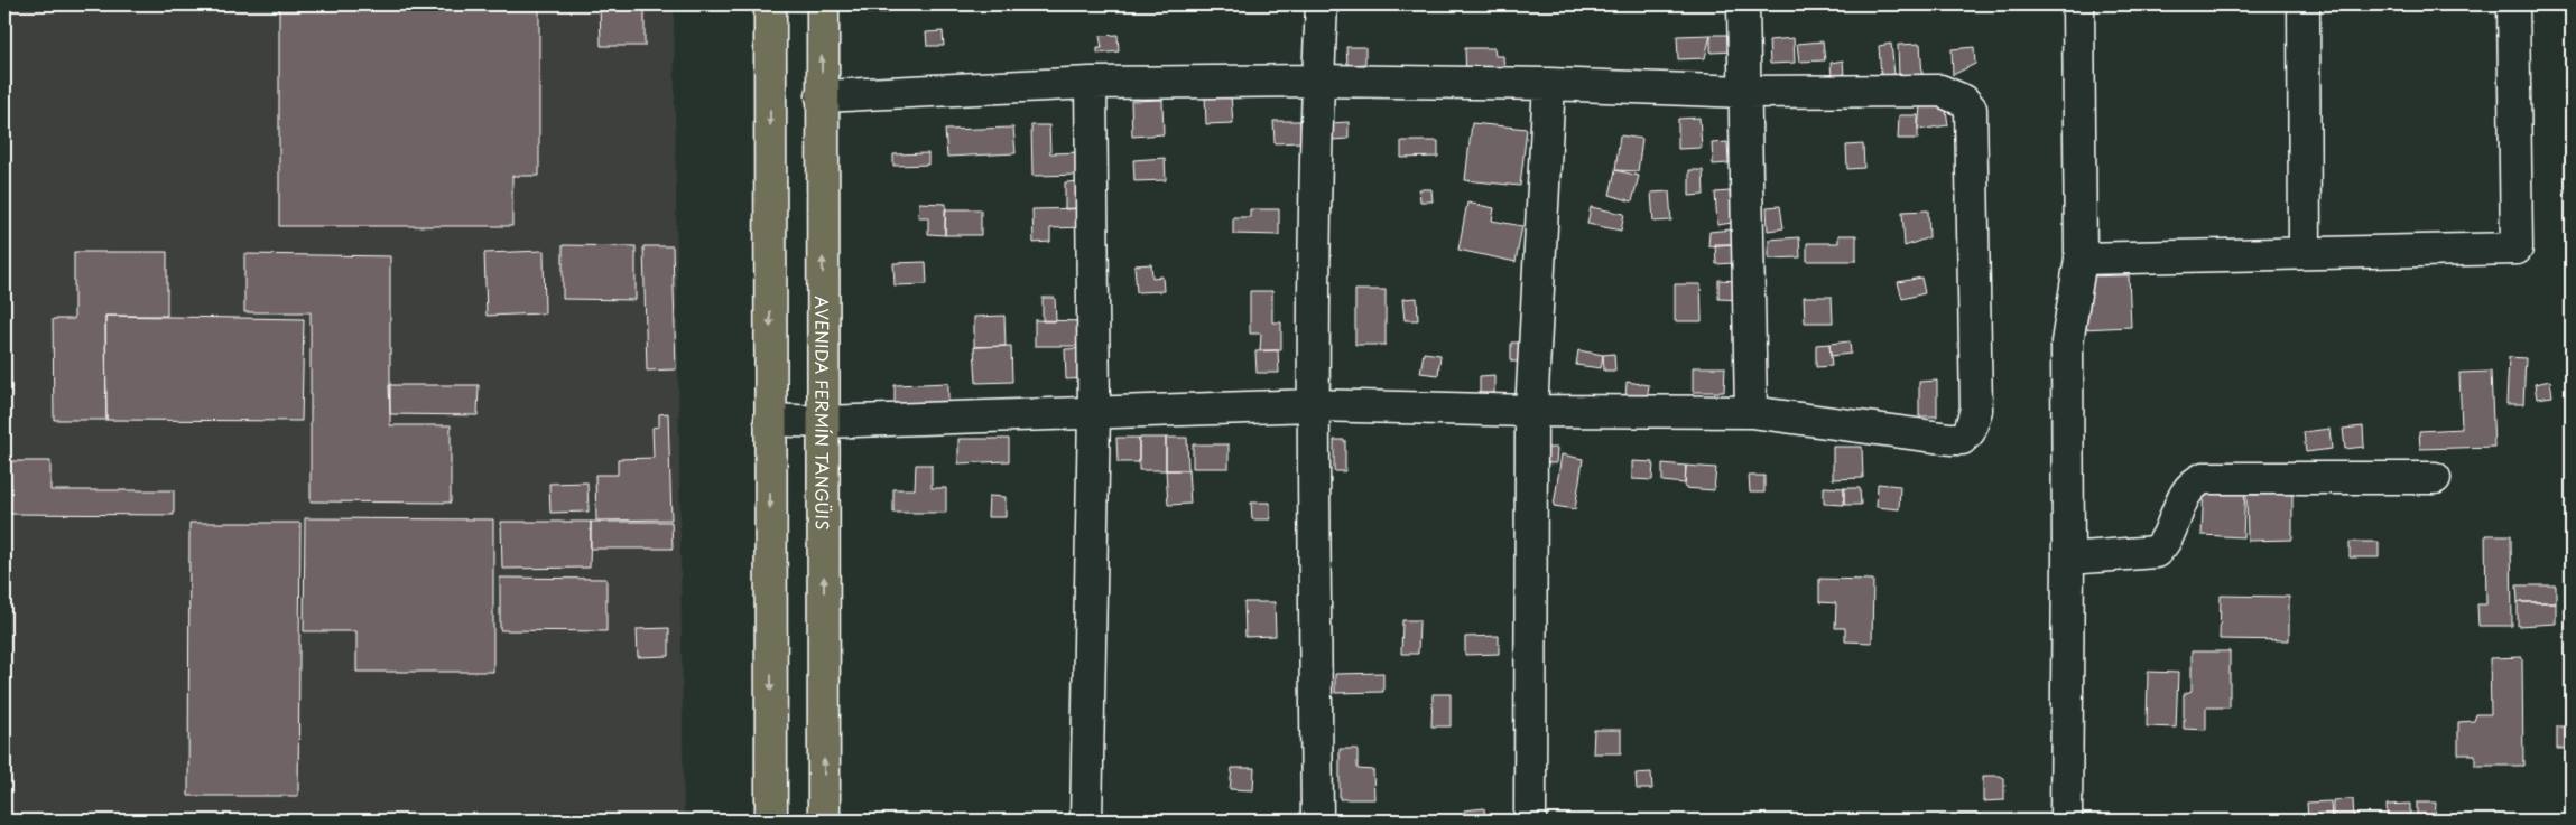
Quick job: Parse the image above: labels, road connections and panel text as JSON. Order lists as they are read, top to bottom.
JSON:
{
  "streets": {
    "main road": ["AVENIDA FERMÍN TANGÜIS"]
  }
}
